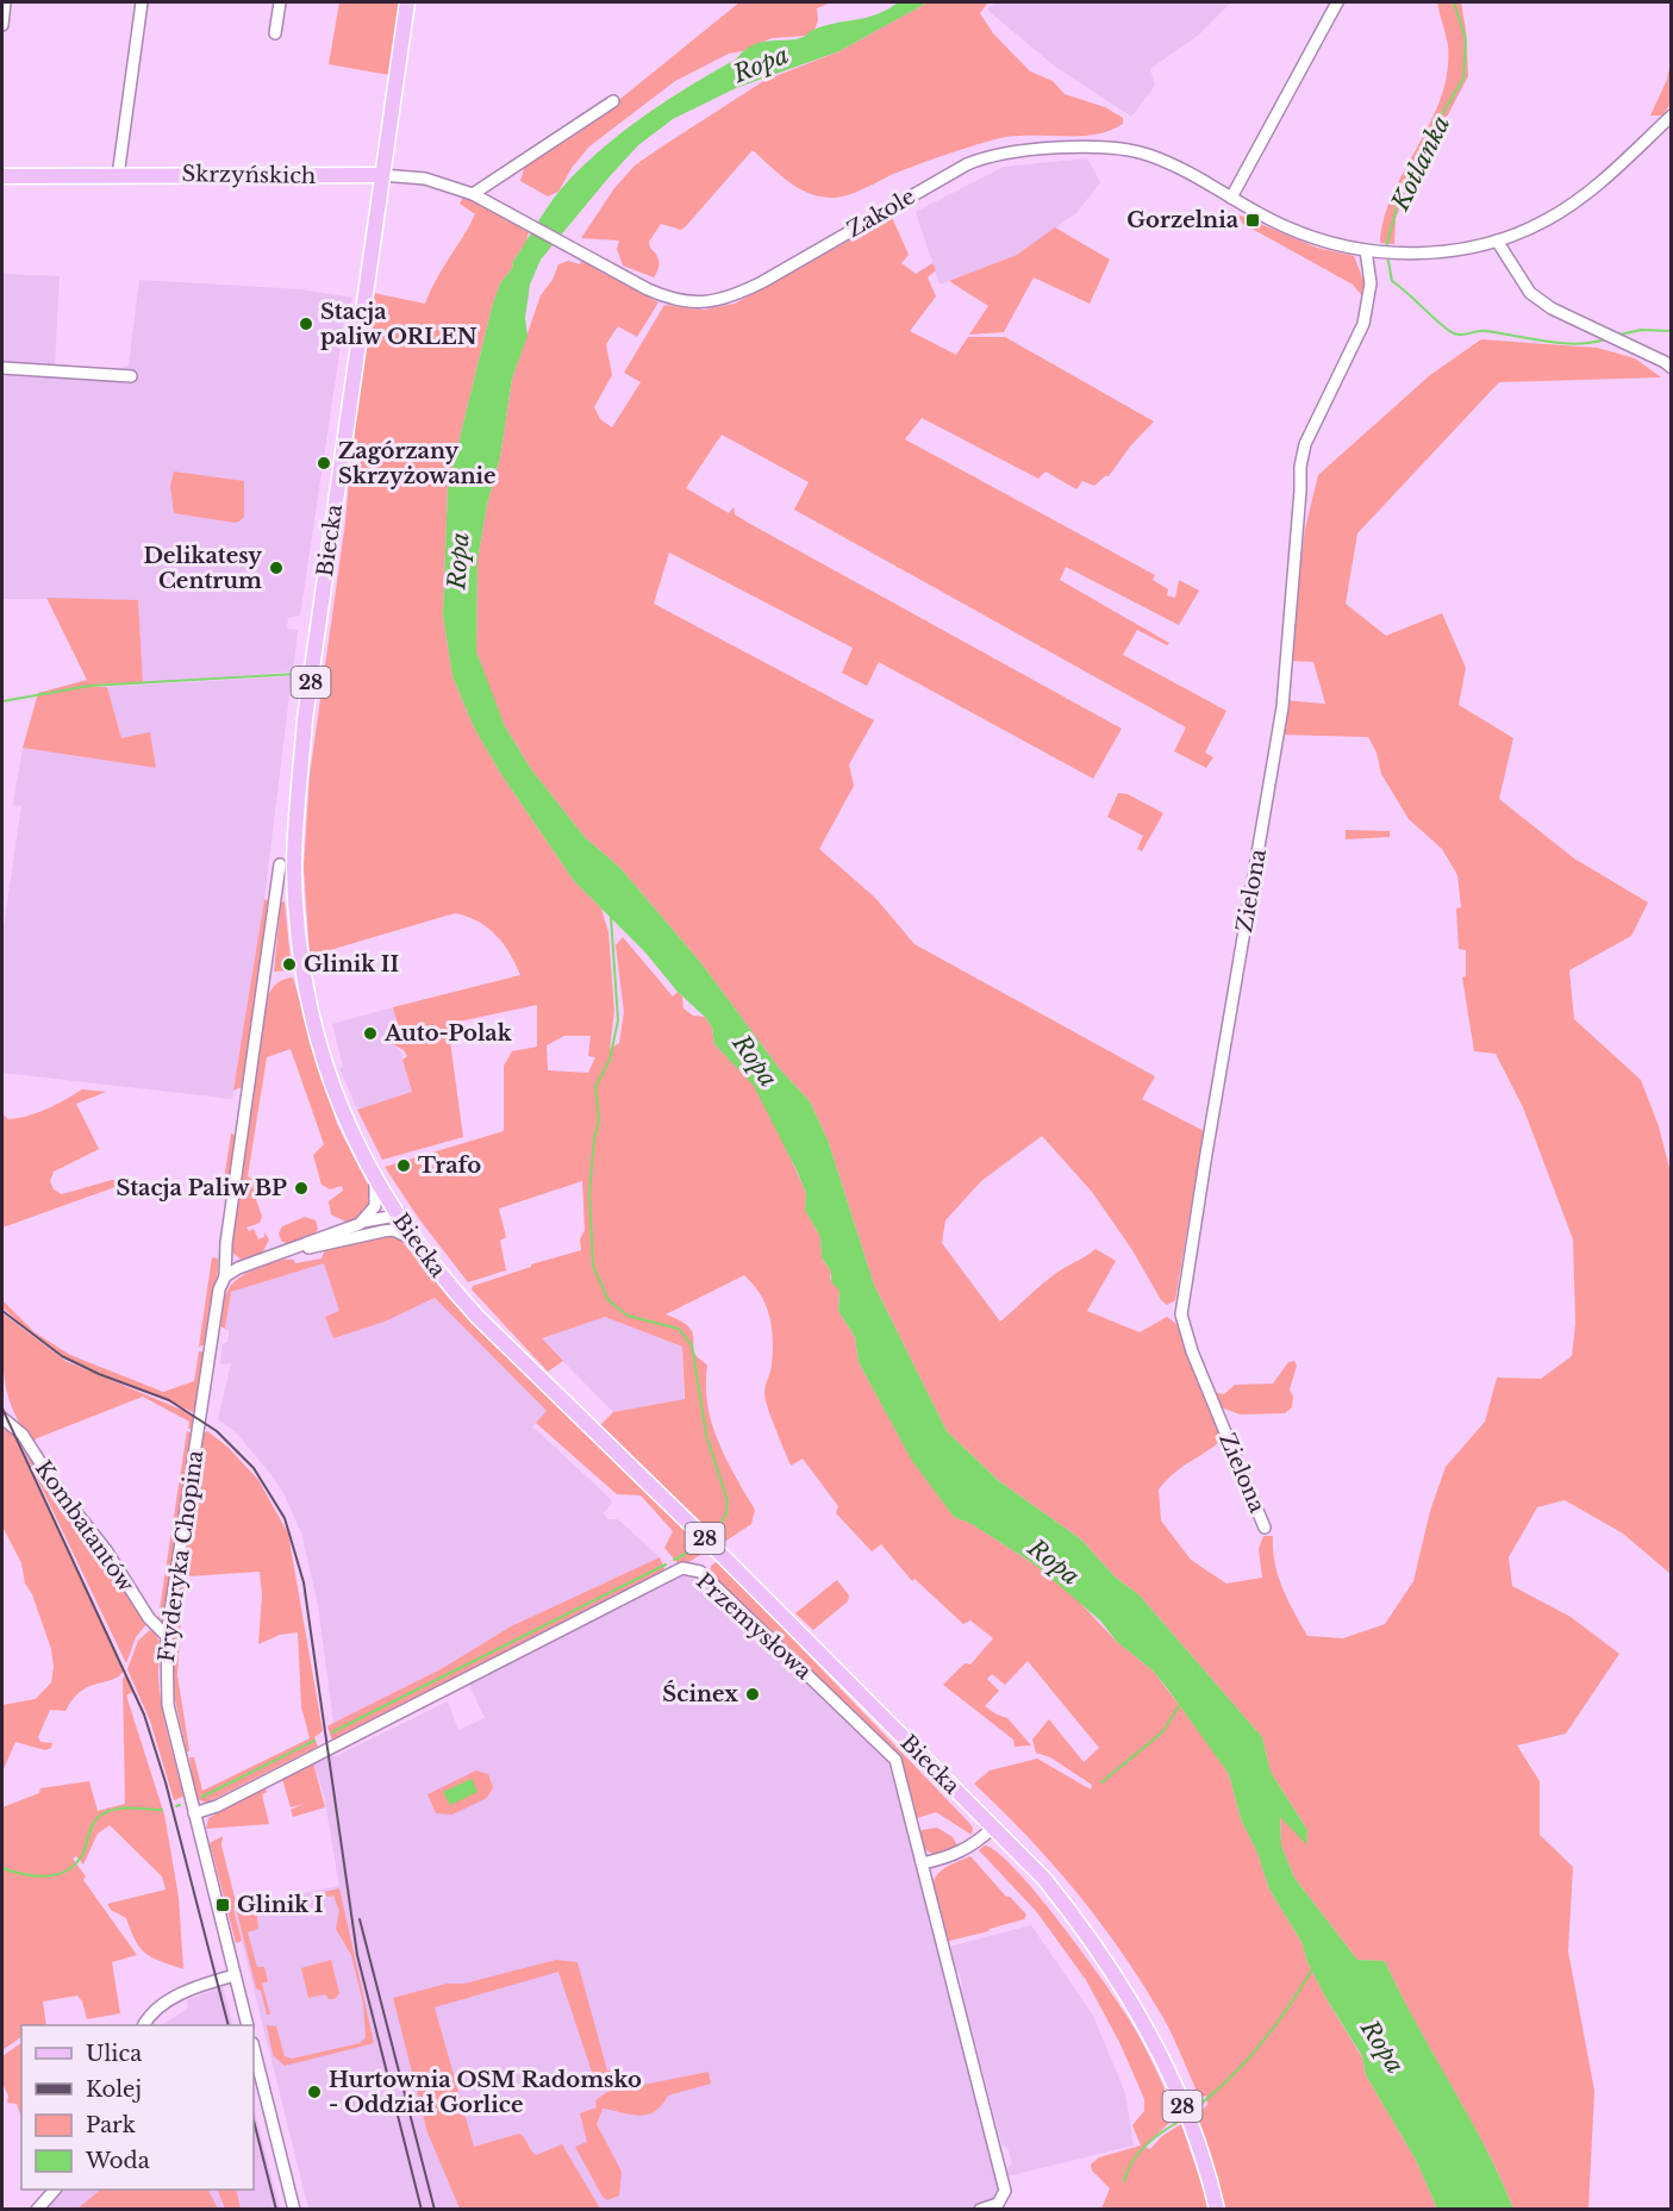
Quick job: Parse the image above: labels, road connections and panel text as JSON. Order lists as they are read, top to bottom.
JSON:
{
  "streets": {
    "main road": ["Skrzyńskich", "Biecka", "28"],
    "street": [
      "Zakole",
      "Zielona",
      "Kombatantów",
      "Fryderyka Chopina",
      "Przemysłowa"
    ]
  },
  "crossings": [
    ["Skrzyńskich", "Zakole"],
    ["Skrzyńskich", "Biecka"],
    ["Zakole", "Biecka"],
    ["Zakole", "Zielona"],
    ["Kombatantów", "Fryderyka Chopina"],
    ["Fryderyka Chopina", "Przemysłowa"]
  ],
  "water": ["Ropa", "Kotlanka"],
  "places": {
    "transit": ["Gorzelnia", "Glinik I"],
    "other": [
      "Stacja paliw ORLEN",
      "Zagórzany Skrzyżowanie",
      "Delikatesy Centrum",
      "Glinik II",
      "Auto-Polak",
      "Trafo",
      "Stacja Paliw BP",
      "Ścinex",
      "Hurtownia OSM Radomsko - Oddział Gorlice"
    ]
  },
  "legend": [
    "Ulica",
    "Kolej",
    "Park",
    "Woda"
  ]
}
